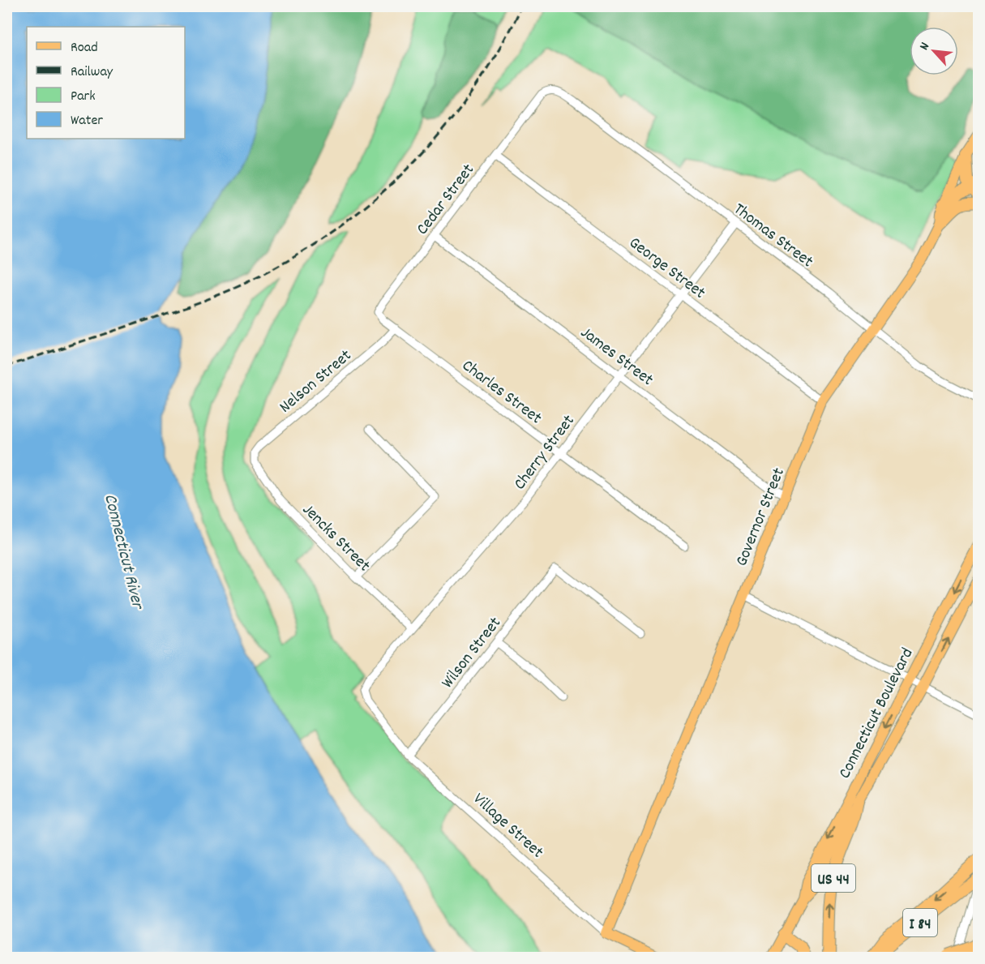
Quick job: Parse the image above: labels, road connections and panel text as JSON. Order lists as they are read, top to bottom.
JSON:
{
  "streets": {
    "highway": ["US 44", "I 84"],
    "main road": ["Governor Street", "Connecticut Boulevard", "Village Street"],
    "street": [
      "Cedar Street",
      "Thomas Street",
      "George Street",
      "James Street",
      "Nelson Street",
      "Charles Street",
      "Cherry Street",
      "Jencks Street",
      "Wilson Street"
    ]
  },
  "crossings": [
    ["Cedar Street", "Thomas Street"],
    ["Cedar Street", "George Street"],
    ["Cedar Street", "James Street"],
    ["Cedar Street", "Nelson Street"],
    ["Cedar Street", "Charles Street"],
    ["Thomas Street", "Cherry Street"],
    ["Thomas Street", "Governor Street"],
    ["George Street", "Cherry Street"],
    ["George Street", "Governor Street"],
    ["James Street", "Cherry Street"],
    ["James Street", "Governor Street"],
    ["Nelson Street", "Charles Street"],
    ["Nelson Street", "Jencks Street"],
    ["Charles Street", "Cherry Street"],
    ["Cherry Street", "Jencks Street"],
    ["Cherry Street", "Village Street"],
    ["Governor Street", "Village Street"],
    ["Wilson Street", "Village Street"],
    ["Connecticut Boulevard", "US 44"]
  ],
  "water": ["Connecticut River"],
  "legend": [
    "Road",
    "Railway",
    "Park",
    "Water"
  ],
  "north": "top left"
}
